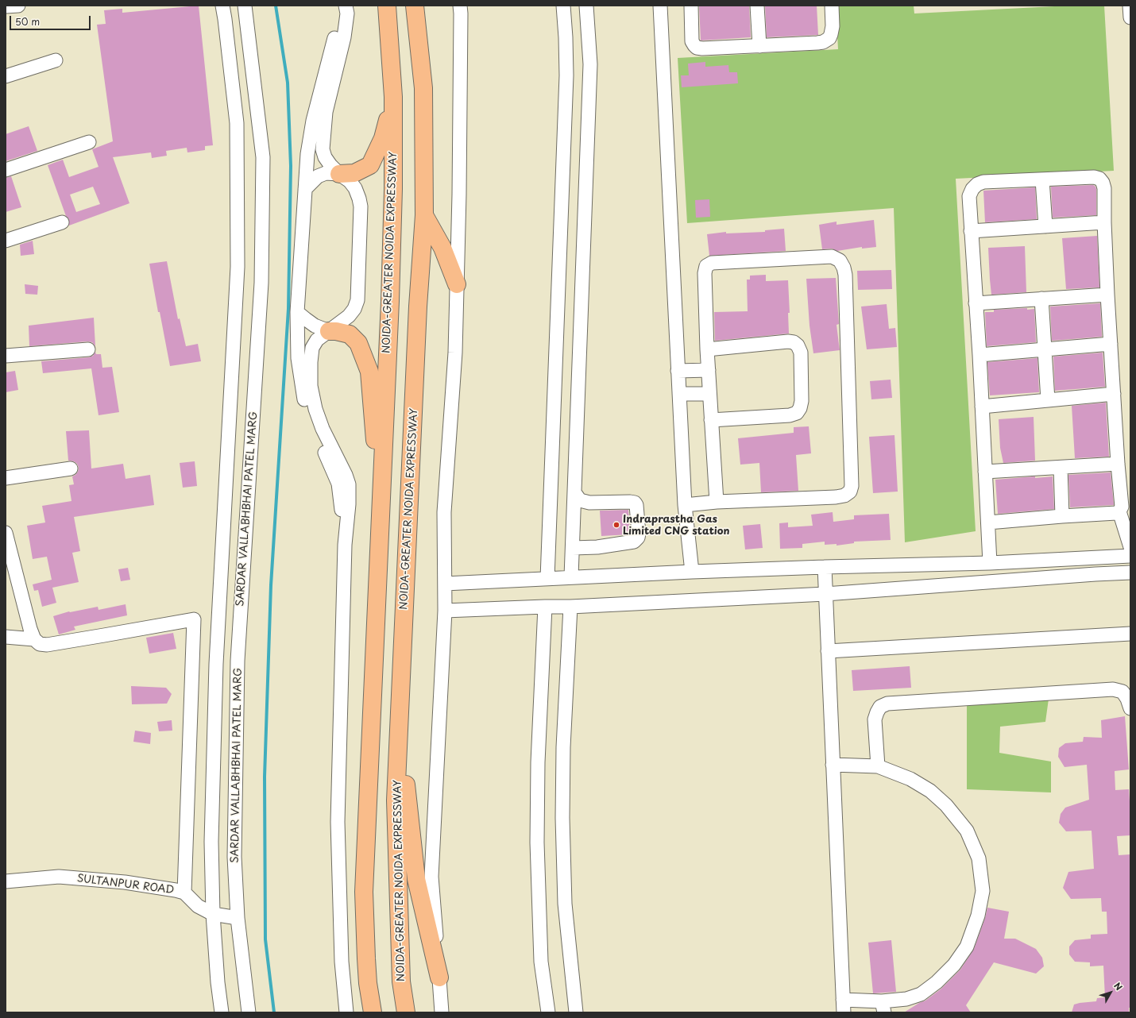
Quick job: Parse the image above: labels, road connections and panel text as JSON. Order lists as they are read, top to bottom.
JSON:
{
  "streets": {
    "highway": ["NOIDA-GREATER NOIDA EXPRESSWAY"],
    "street": ["SARDAR VALLABHBHAI PATEL MARG", "SULTANPUR ROAD"]
  },
  "crossings": [
    ["SARDAR VALLABHBHAI PATEL MARG", "SULTANPUR ROAD"]
  ],
  "places": ["Indraprastha Gas Limited CNG station"],
  "scale_bar": "50 m",
  "north": "top right"
}
